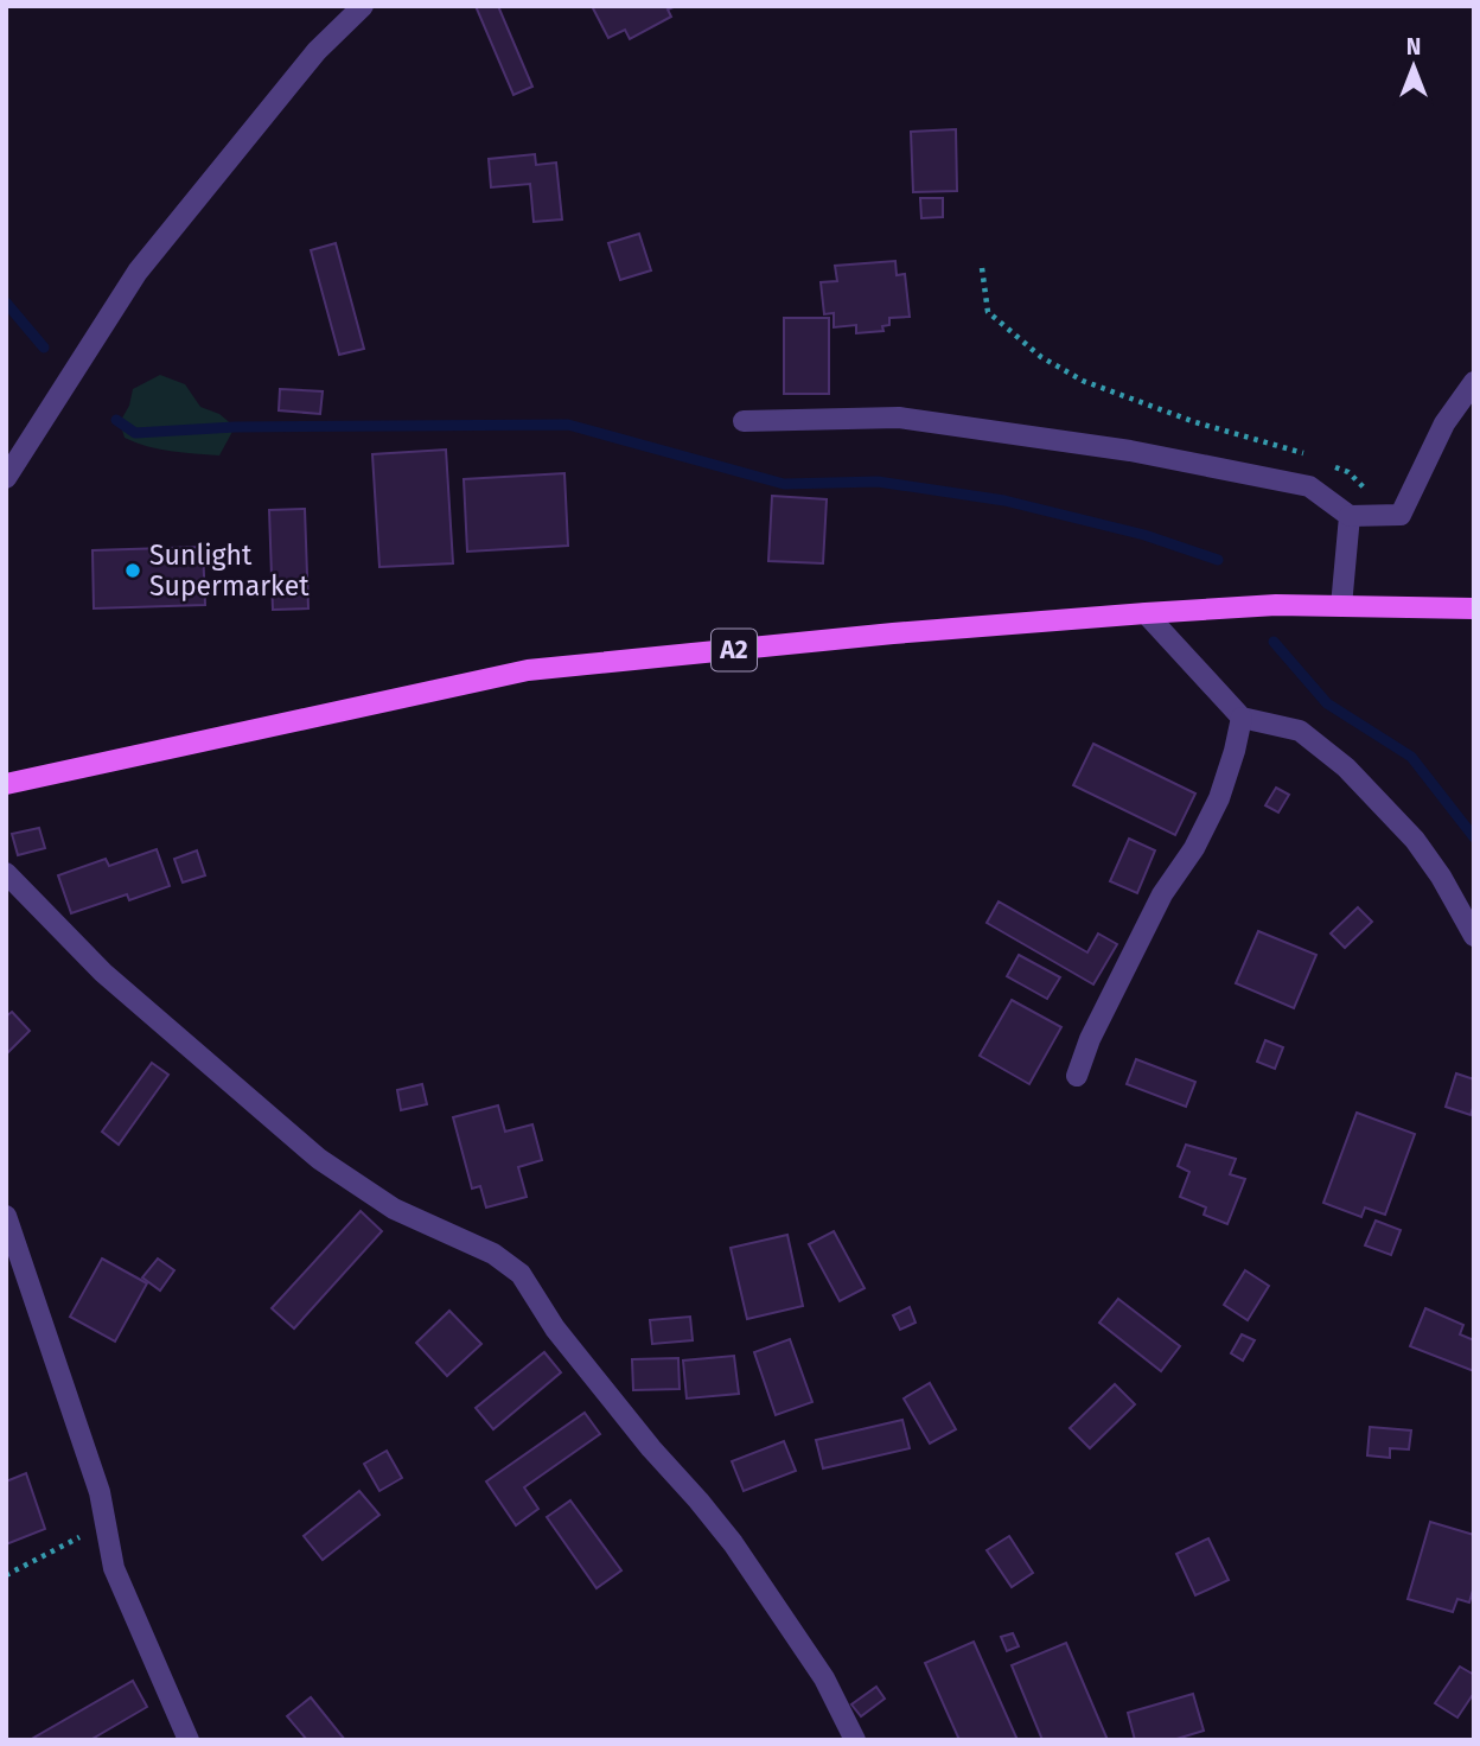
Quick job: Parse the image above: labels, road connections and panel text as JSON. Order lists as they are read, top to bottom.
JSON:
{
  "streets": {
    "main road": ["A2"]
  },
  "places": ["Sunlight Supermarket"],
  "north": "top"
}
